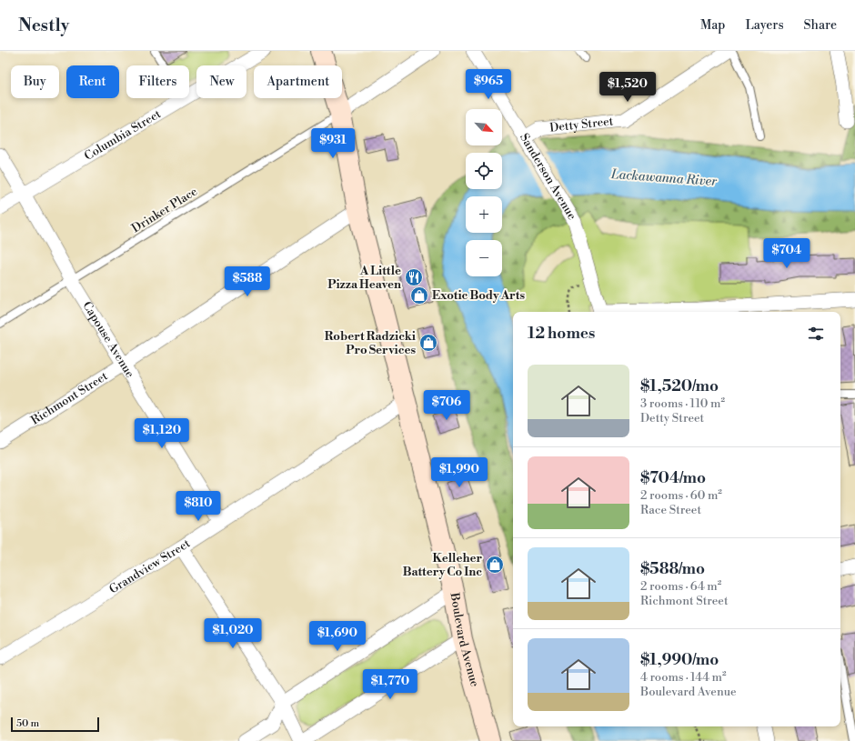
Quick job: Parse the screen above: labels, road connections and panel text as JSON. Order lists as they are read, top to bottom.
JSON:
{
  "streets": {
    "street": [
      "Detty Street",
      "Columbia Street",
      "Sanderson Avenue",
      "Capouse Avenue",
      "Richmont Street",
      "Grandview Street",
      "Boulevard Avenue"
    ],
    "lane": ["Drinker Place"]
  },
  "crossings": [
    ["Detty Street", "Sanderson Avenue"],
    ["Columbia Street", "Capouse Avenue"],
    ["Drinker Place", "Capouse Avenue"],
    ["Drinker Place", "Boulevard Avenue"],
    ["Capouse Avenue", "Richmont Street"],
    ["Capouse Avenue", "Grandview Street"],
    ["Richmont Street", "Boulevard Avenue"],
    ["Grandview Street", "Boulevard Avenue"]
  ],
  "water": ["Lackawanna River"],
  "places": {
    "restaurant": ["A Little Pizza Heaven"],
    "shop": ["Exotic Body Arts", "Robert Radzicki Pro Services", "Kelleher Battery Co Inc"]
  },
  "scale_bar": "50 m",
  "north": "bottom right",
  "page": {
    "header": "Nestly",
    "nav": ["Map", "Layers", "Share"],
    "chip": [
      "Buy",
      "Rent",
      "Filters",
      "New",
      "Apartment"
    ],
    "price": [
      "$965",
      "$1,520",
      "$931",
      "$704",
      "$588",
      "$706",
      "$1,120",
      "$1,990",
      "$810",
      "$1,020",
      "$1,690",
      "$1,770"
    ],
    "map_buttons": ["+", "−"],
    "heading": "12 homes",
    "list": [
      {
        "name": "$1,520/mo",
        "note": "3 rooms · 110 m² · Detty Street"
      },
      {
        "name": "$704/mo",
        "note": "2 rooms · 60 m² · Race Street"
      },
      {
        "name": "$588/mo",
        "note": "2 rooms · 64 m² · Richmont Street"
      },
      {
        "name": "$1,990/mo",
        "note": "4 rooms · 144 m² · Boulevard Avenue"
      }
    ],
    "scale": "50 m"
  }
}
